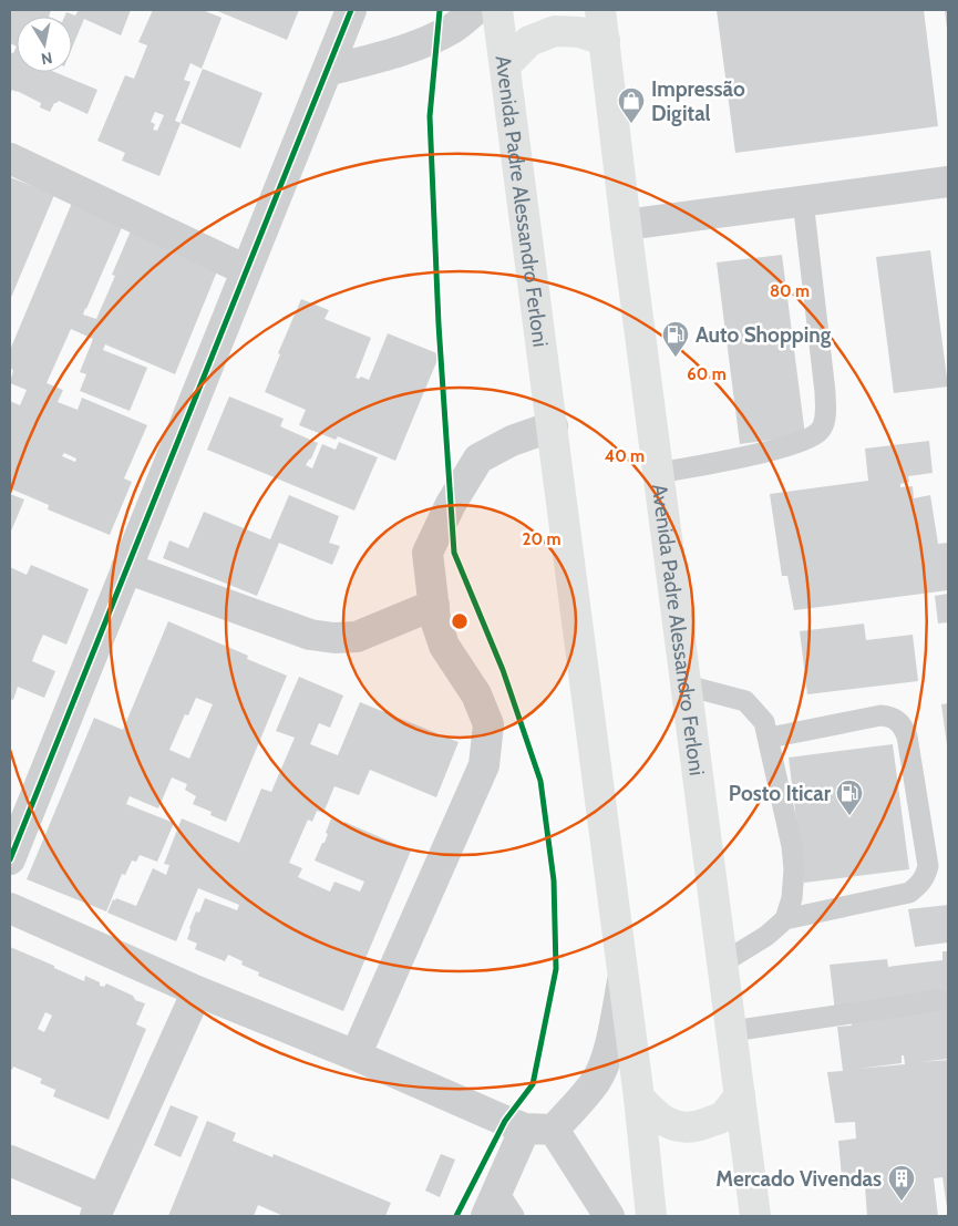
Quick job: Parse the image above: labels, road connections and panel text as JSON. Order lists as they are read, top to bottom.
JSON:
{
  "streets": {
    "main road": ["Avenida Padre Alessandro Ferloni"]
  },
  "places": {
    "shop": ["Impressão Digital"],
    "fuel station": ["Auto Shopping", "Posto Iticar"],
    "building": ["Mercado Vivendas"]
  },
  "north": "bottom",
  "rings": [
    "80 m",
    "60 m",
    "40 m",
    "20 m"
  ]
}
